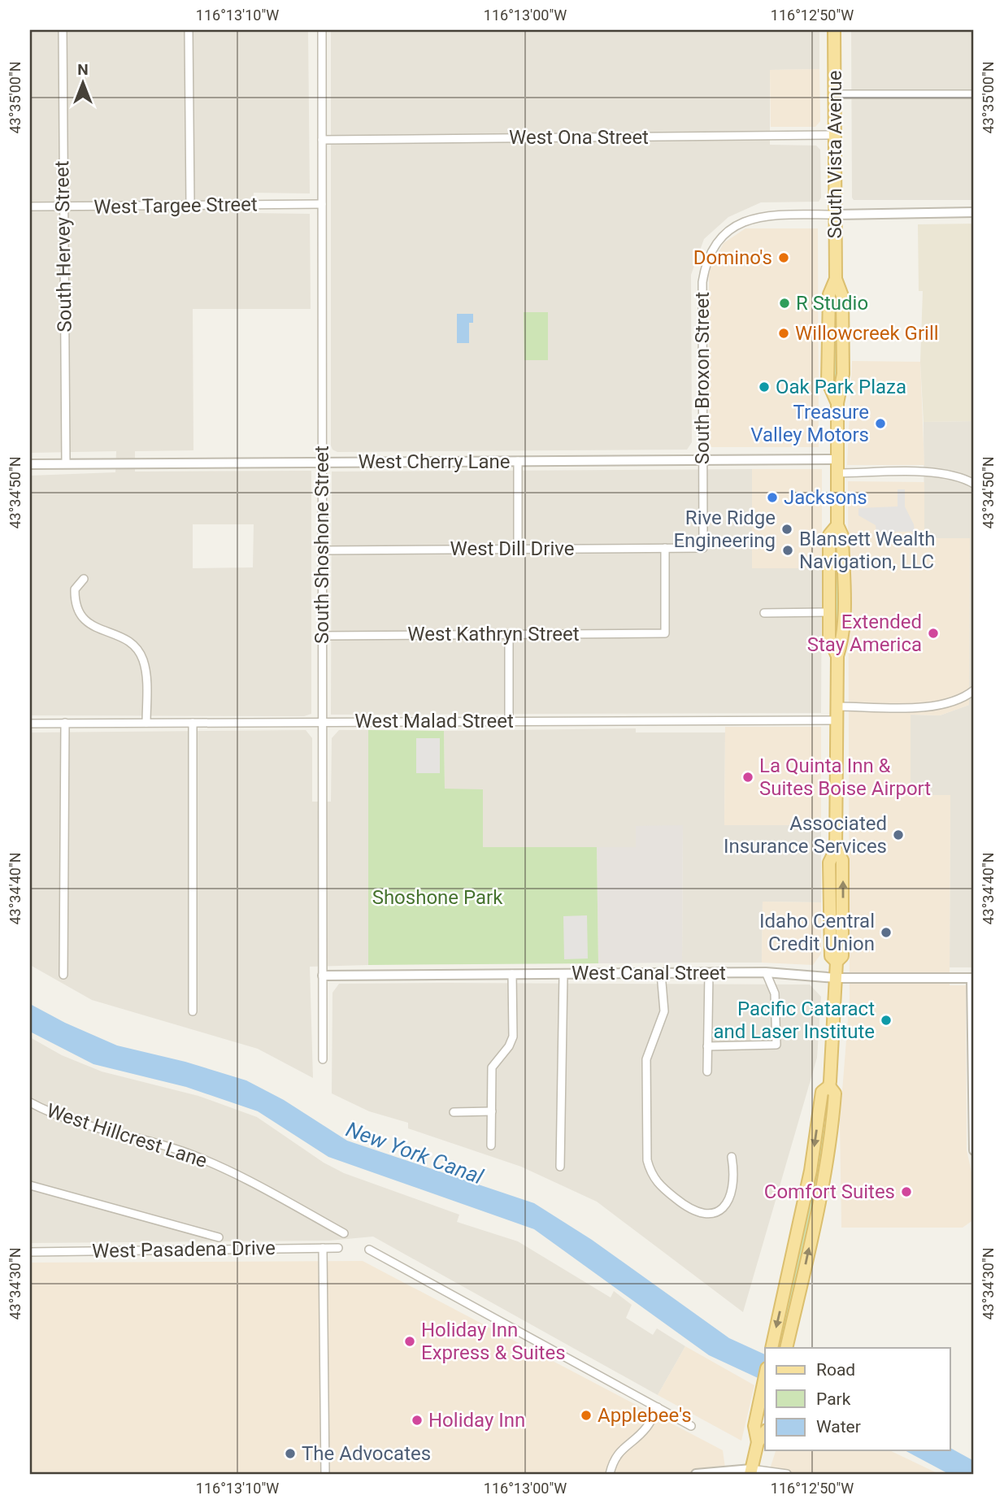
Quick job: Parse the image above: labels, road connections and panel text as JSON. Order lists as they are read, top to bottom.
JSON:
{
  "streets": {
    "main road": ["South Vista Avenue"],
    "street": [
      "West Ona Street",
      "West Targee Street",
      "South Hervey Street",
      "South Broxon Street",
      "West Cherry Lane",
      "South Shoshone Street",
      "West Dill Drive",
      "West Kathryn Street",
      "West Malad Street",
      "West Canal Street",
      "West Hillcrest Lane",
      "West Pasadena Drive"
    ]
  },
  "crossings": [
    ["West Ona Street", "South Vista Avenue"],
    ["West Ona Street", "South Shoshone Street"],
    ["South Vista Avenue", "South Broxon Street"],
    ["South Vista Avenue", "West Cherry Lane"],
    ["South Vista Avenue", "West Malad Street"],
    ["South Vista Avenue", "West Canal Street"],
    ["West Targee Street", "South Hervey Street"],
    ["West Targee Street", "South Shoshone Street"],
    ["South Hervey Street", "West Cherry Lane"],
    ["South Broxon Street", "West Cherry Lane"],
    ["South Broxon Street", "West Dill Drive"],
    ["West Cherry Lane", "South Shoshone Street"],
    ["South Shoshone Street", "West Dill Drive"],
    ["South Shoshone Street", "West Kathryn Street"],
    ["South Shoshone Street", "West Malad Street"],
    ["South Shoshone Street", "West Canal Street"],
    ["West Dill Drive", "West Kathryn Street"]
  ],
  "water": ["New York Canal"],
  "parks": ["Shoshone Park"],
  "places": [
    "Domino's",
    "R Studio",
    "Willowcreek Grill",
    "Oak Park Plaza",
    "Treasure Valley Motors",
    "Jacksons",
    "Rive Ridge Engineering",
    "Blansett Wealth Navigation, LLC",
    "Extended Stay America",
    "La Quinta Inn & Suites Boise Airport",
    "Associated Insurance Services",
    "Idaho Central Credit Union",
    "Pacific Cataract and Laser Institute",
    "Comfort Suites",
    "Holiday Inn Express & Suites",
    "Applebee's",
    "Holiday Inn",
    "The Advocates"
  ],
  "legend": ["Road", "Park", "Water"],
  "north": "top",
  "coordinates": [
    "116°13'10\"W",
    "116°13'00\"W",
    "116°12'50\"W",
    "43°35'00\"N",
    "43°34'50\"N",
    "43°34'40\"N",
    "43°34'30\"N"
  ]
}
